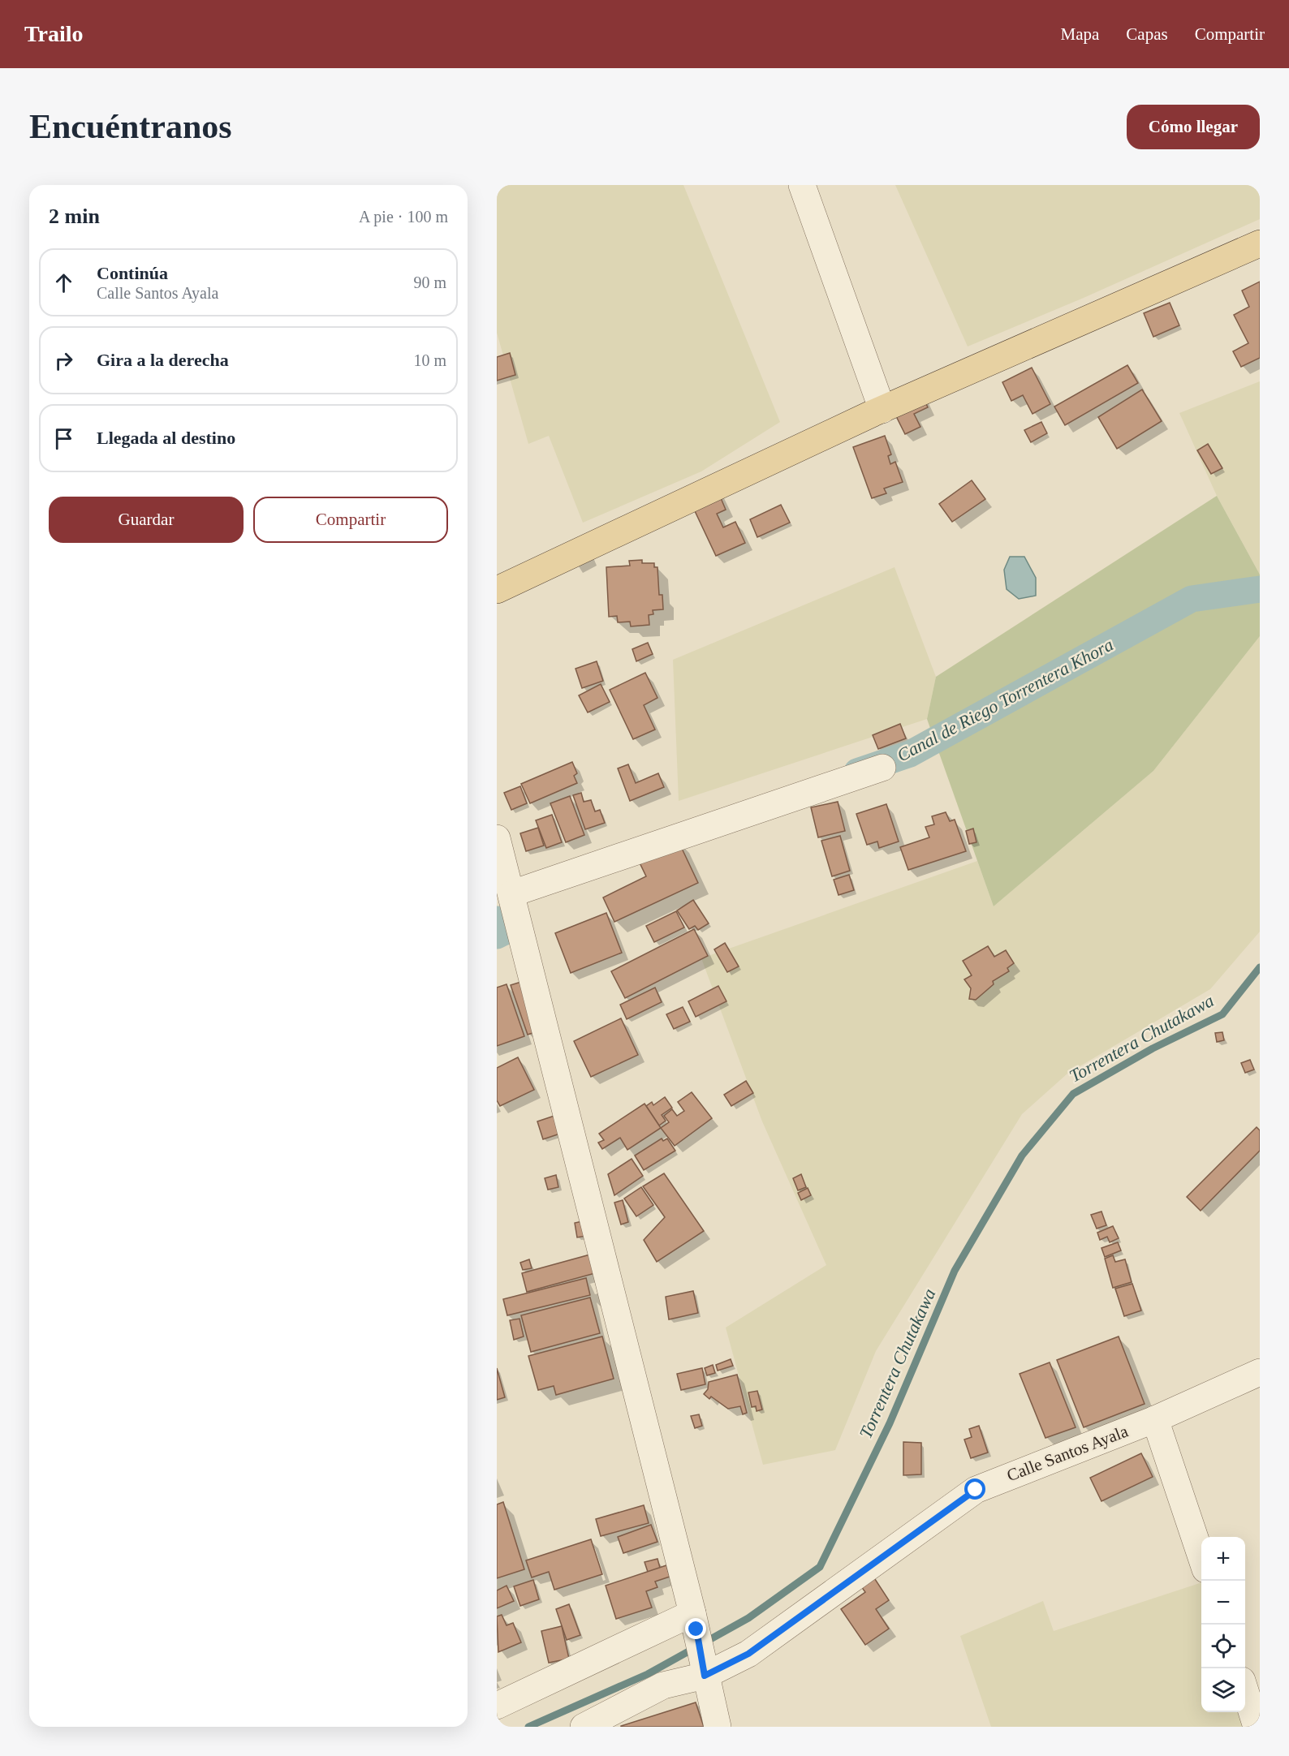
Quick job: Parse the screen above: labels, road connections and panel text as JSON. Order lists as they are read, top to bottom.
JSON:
{
  "streets": {
    "street": ["Calle Santos Ayala"]
  },
  "water": ["Canal de Riego Torrentera Khora", "Torrentera Chutakawa"],
  "page": {
    "header": "Trailo",
    "nav": ["Mapa", "Capas", "Compartir"],
    "buttons": [
      "Cómo llegar",
      ["Guardar", "Compartir"]
    ],
    "title": "Encuéntranos",
    "heading": ["2 min", "A pie · 100 m"],
    "list": [
      ["Continúa", "Calle Santos Ayala", "90 m"],
      ["Gira a la derecha", "10 m"],
      "Llegada al destino"
    ],
    "map_buttons": ["+", "−"]
  }
}
